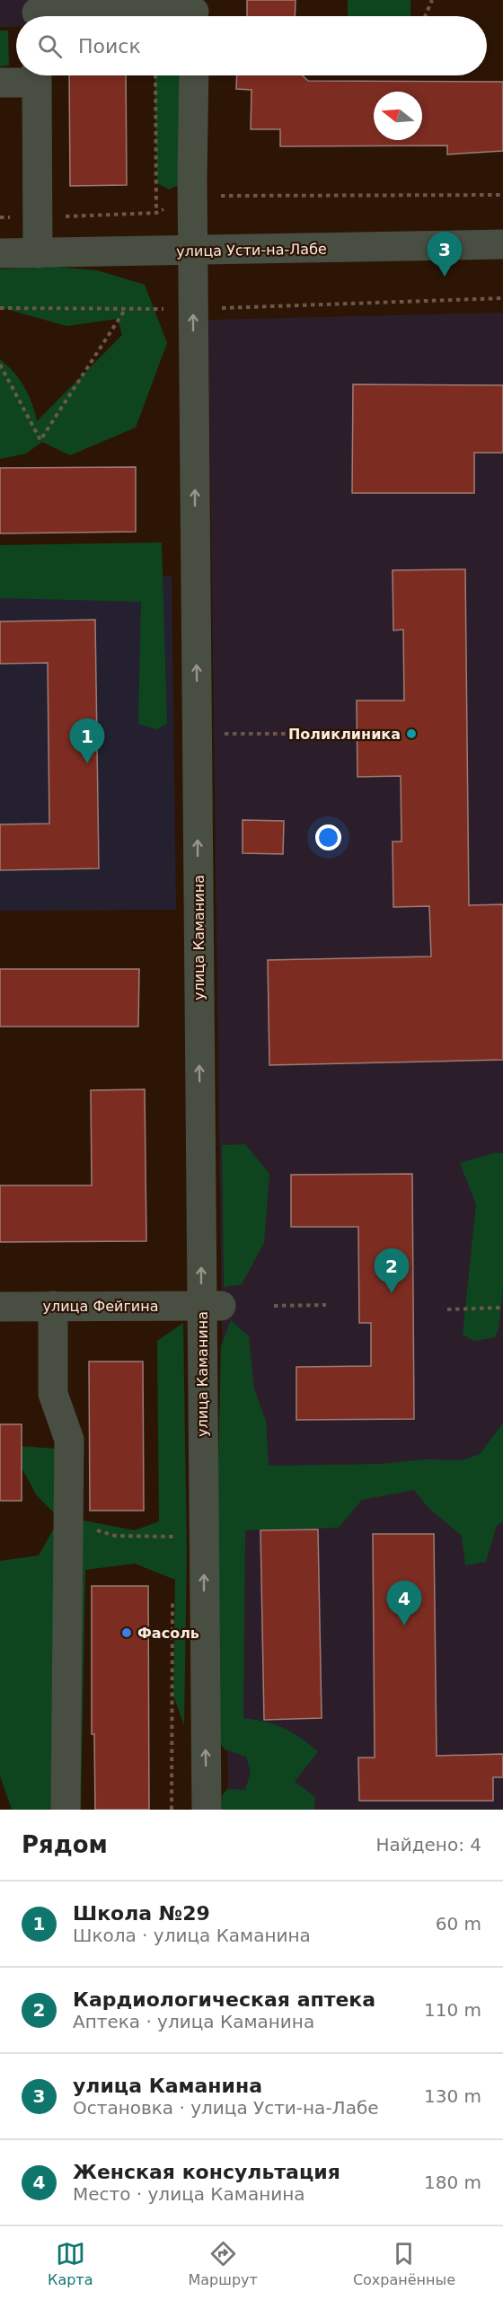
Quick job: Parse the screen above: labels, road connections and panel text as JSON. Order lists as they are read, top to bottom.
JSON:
{
  "streets": {
    "street": ["улица Усти-на-Лабе", "улица Каманина", "улица Фейгина"]
  },
  "crossings": [
    ["улица Усти-на-Лабе", "улица Каманина"],
    ["улица Каманина", "улица Фейгина"]
  ],
  "places": ["Поликлиника", "Фасоль"],
  "north": "left",
  "page": {
    "search": "Поиск",
    "pins": [
      "3",
      "1",
      "2",
      "4"
    ],
    "heading": ["Рядом", "Найдено: 4"],
    "list": [
      {
        "mark": "1",
        "name": "Школа №29",
        "note": "Школа · улица Каманина",
        "value": "60 m"
      },
      {
        "mark": "2",
        "name": "Кардиологическая аптека",
        "note": "Аптека · улица Каманина",
        "value": "110 m"
      },
      {
        "mark": "3",
        "name": "улица Каманина",
        "note": "Остановка · улица Усти-на-Лабе",
        "value": "130 m"
      },
      {
        "mark": "4",
        "name": "Женская консультация",
        "note": "Место · улица Каманина",
        "value": "180 m"
      }
    ],
    "nav": ["Карта", "Маршрут", "Сохранённые"]
  }
}
